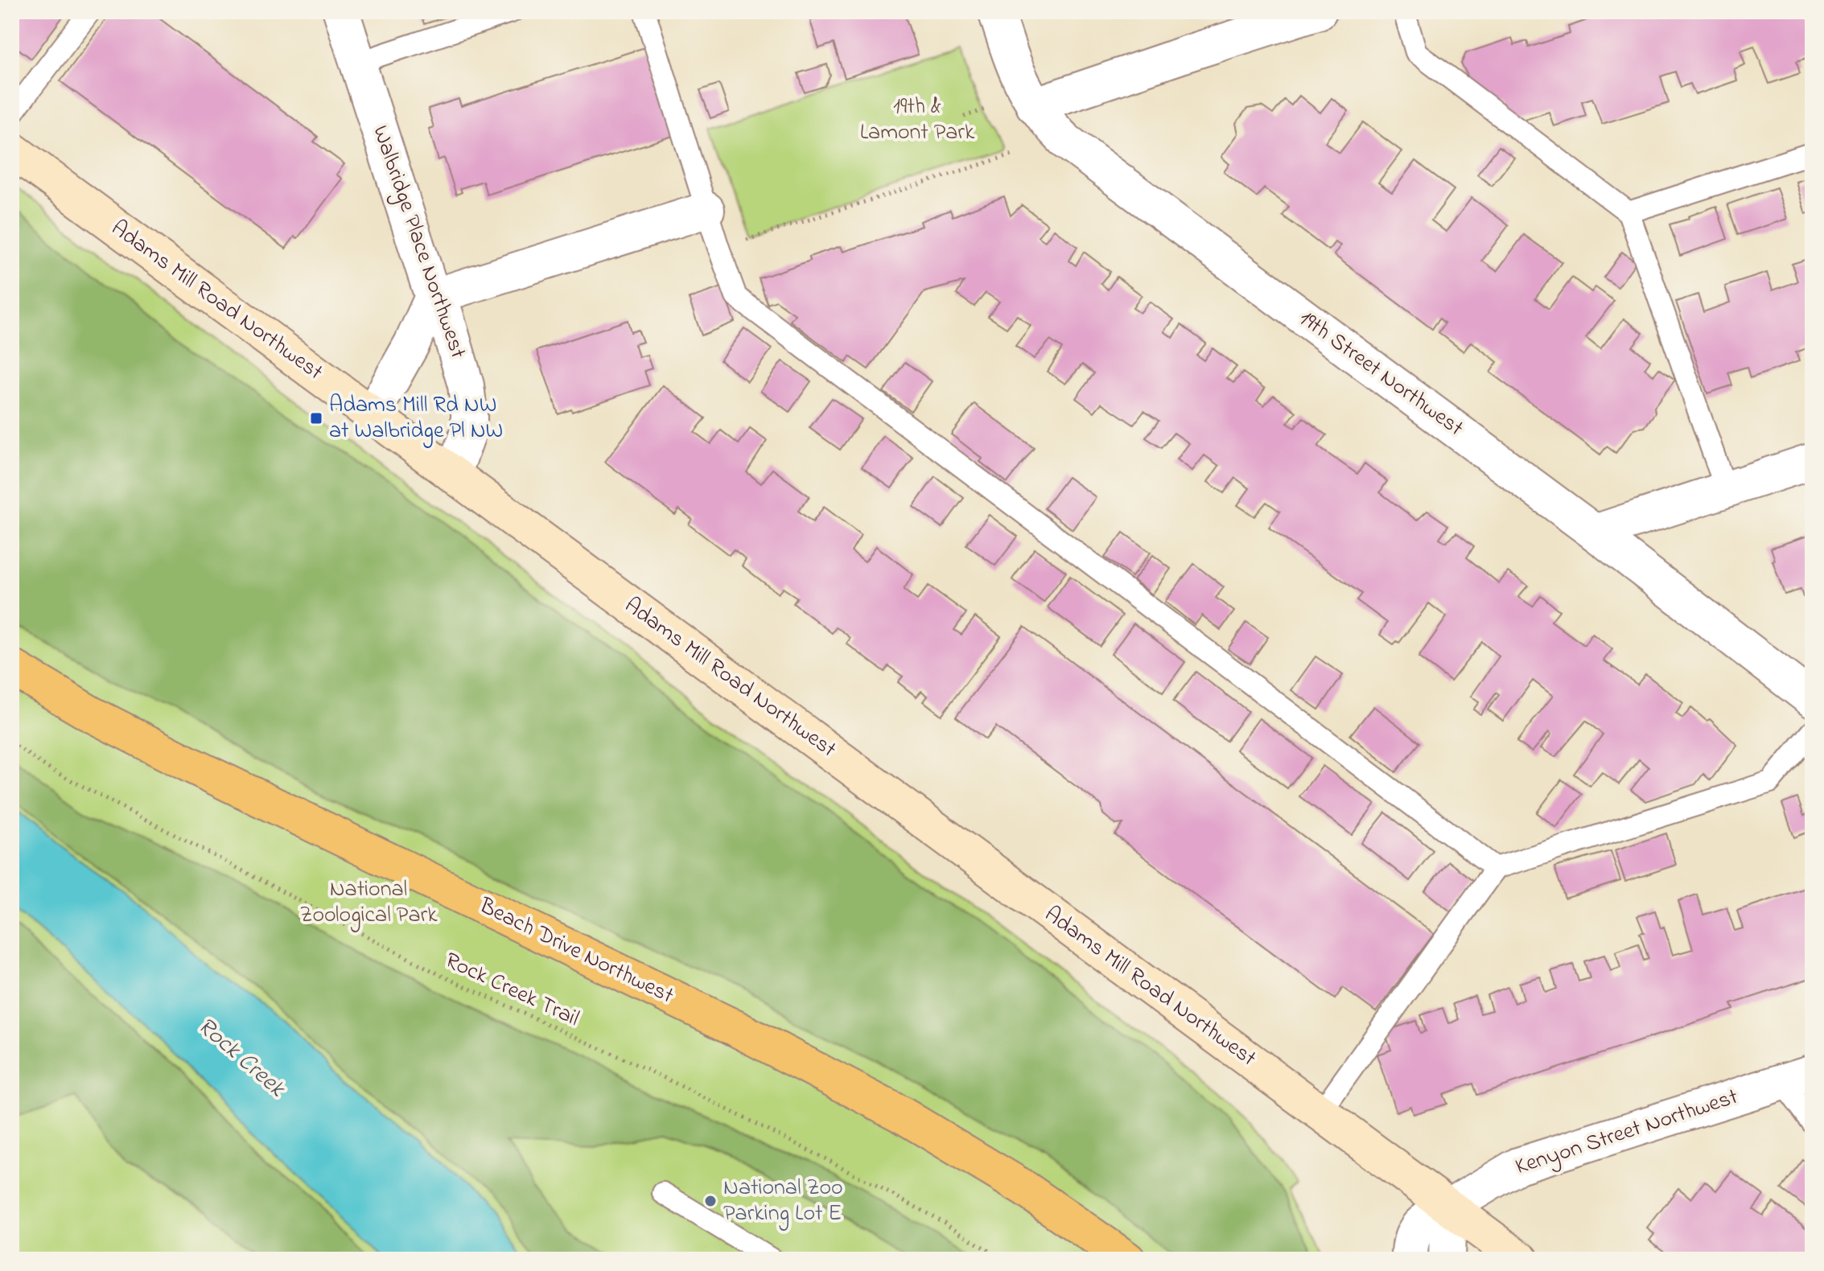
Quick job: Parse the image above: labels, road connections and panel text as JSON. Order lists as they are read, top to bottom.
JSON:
{
  "streets": {
    "main road": ["Adams Mill Road Northwest", "Beach Drive Northwest"],
    "street": ["Walbridge Place Northwest", "19th Street Northwest", "Kenyon Street Northwest"],
    "path": ["Rock Creek Trail"]
  },
  "crossings": [
    ["Walbridge Place Northwest", "Adams Mill Road Northwest"],
    ["Adams Mill Road Northwest", "Kenyon Street Northwest"]
  ],
  "water": ["Rock Creek"],
  "parks": ["19th & Lamont Park", "National Zoological Park"],
  "places": {
    "transit": ["Adams Mill Rd NW at Walbridge Pl NW"],
    "other": ["National Zoo Parking Lot E"]
  }
}
